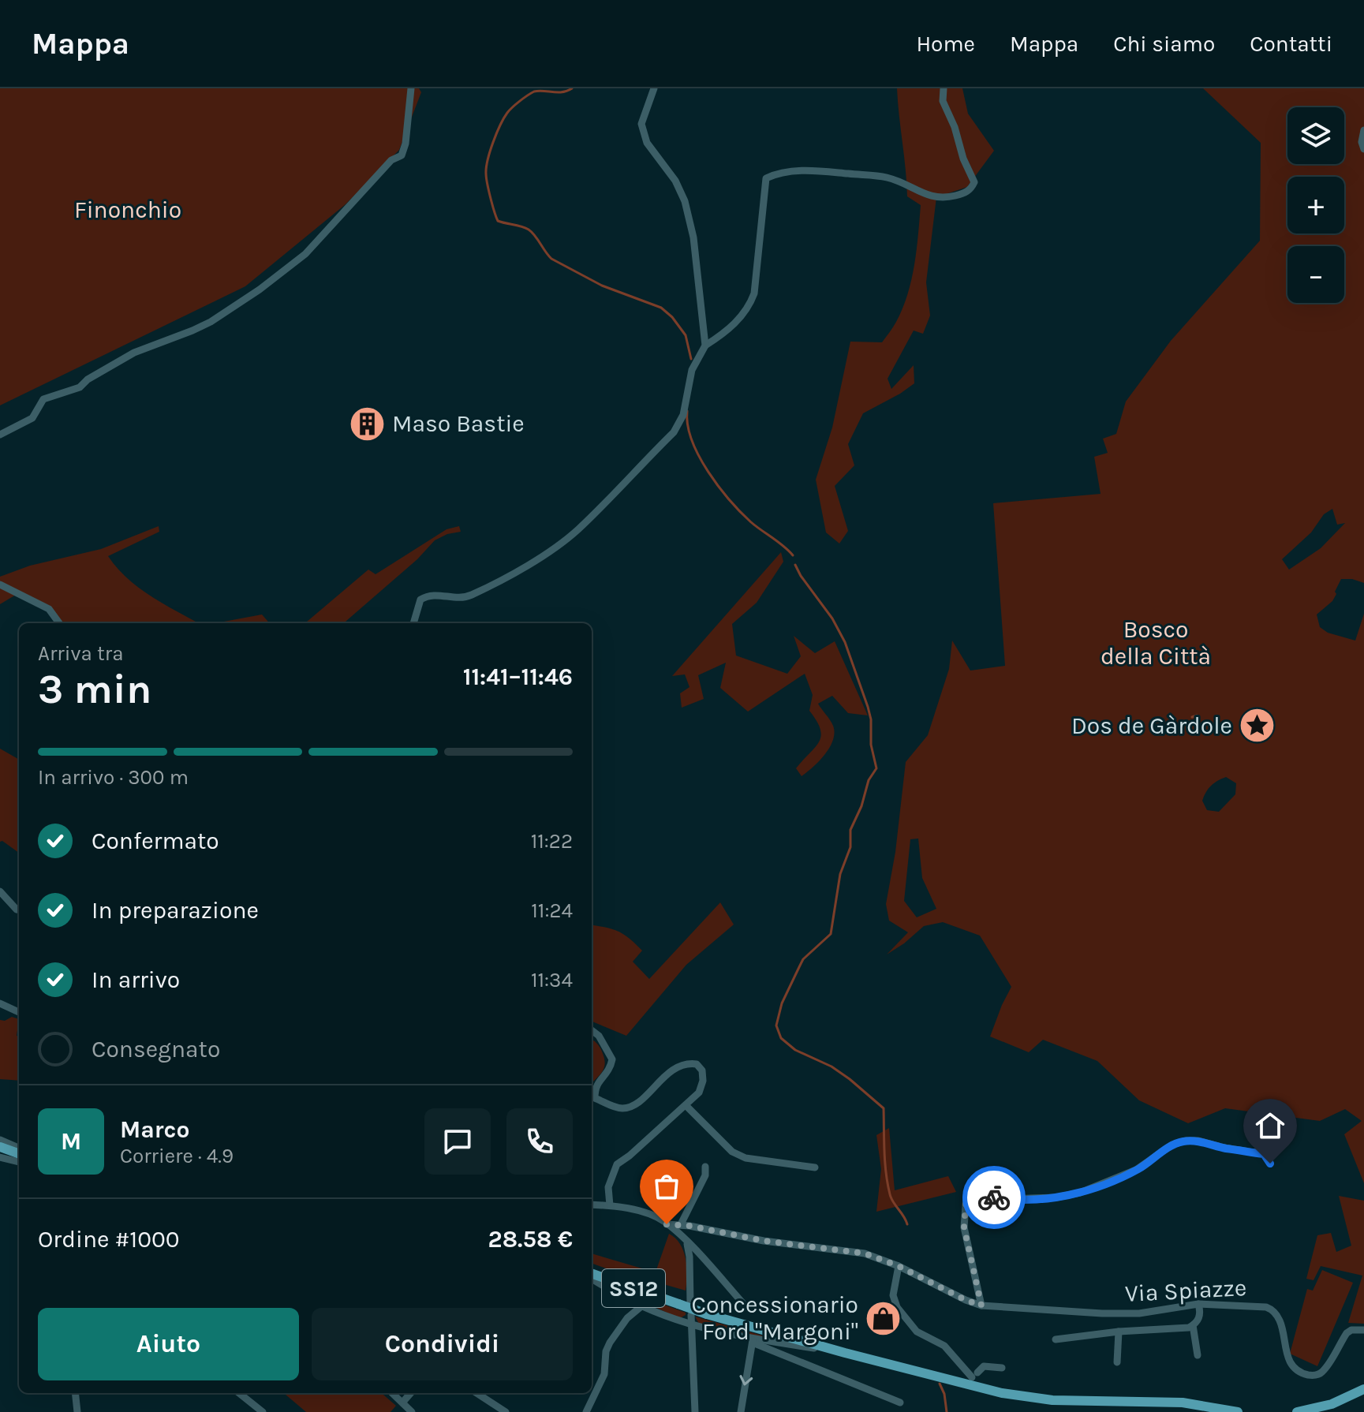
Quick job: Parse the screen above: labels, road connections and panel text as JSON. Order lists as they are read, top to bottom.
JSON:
{
  "streets": {
    "main road": ["SS12"],
    "street": ["Via Spiazze"]
  },
  "parks": ["Finonchio", "Bosco della Città"],
  "places": {
    "building": ["Maso Bastie"],
    "place": ["Dos de Gàrdole"],
    "shop": ["Concessionario Ford \"Margoni\""]
  },
  "page": {
    "header": "Mappa",
    "nav": [
      "Home",
      "Mappa",
      "Chi siamo",
      "Contatti"
    ],
    "map_buttons": ["+", "−"],
    "heading": ["3 min", "Arriva tra", "11:41–11:46"],
    "panel": [
      "Marco",
      "Corriere · 4.9",
      "Ordine #1000",
      "28.58 €"
    ],
    "bar": "In arrivo · 300 m",
    "list": [
      ["Confermato", "11:22"],
      ["In preparazione", "11:24"],
      ["In arrivo", "11:34"],
      "Consegnato"
    ],
    "round": "M",
    "buttons": ["Aiuto", "Condividi"]
  }
}
